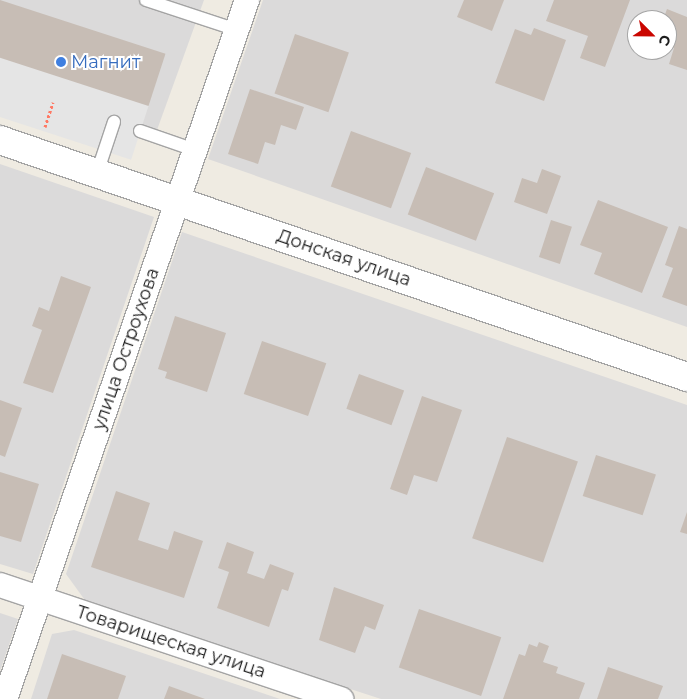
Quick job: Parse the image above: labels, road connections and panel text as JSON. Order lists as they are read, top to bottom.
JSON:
{
  "streets": {
    "street": ["Донская улица", "улица Остроухова", "Товарищеская улица"]
  },
  "crossings": [
    ["Донская улица", "улица Остроухова"],
    ["улица Остроухова", "Товарищеская улица"]
  ],
  "places": ["Магнит"],
  "north": "bottom right"
}
